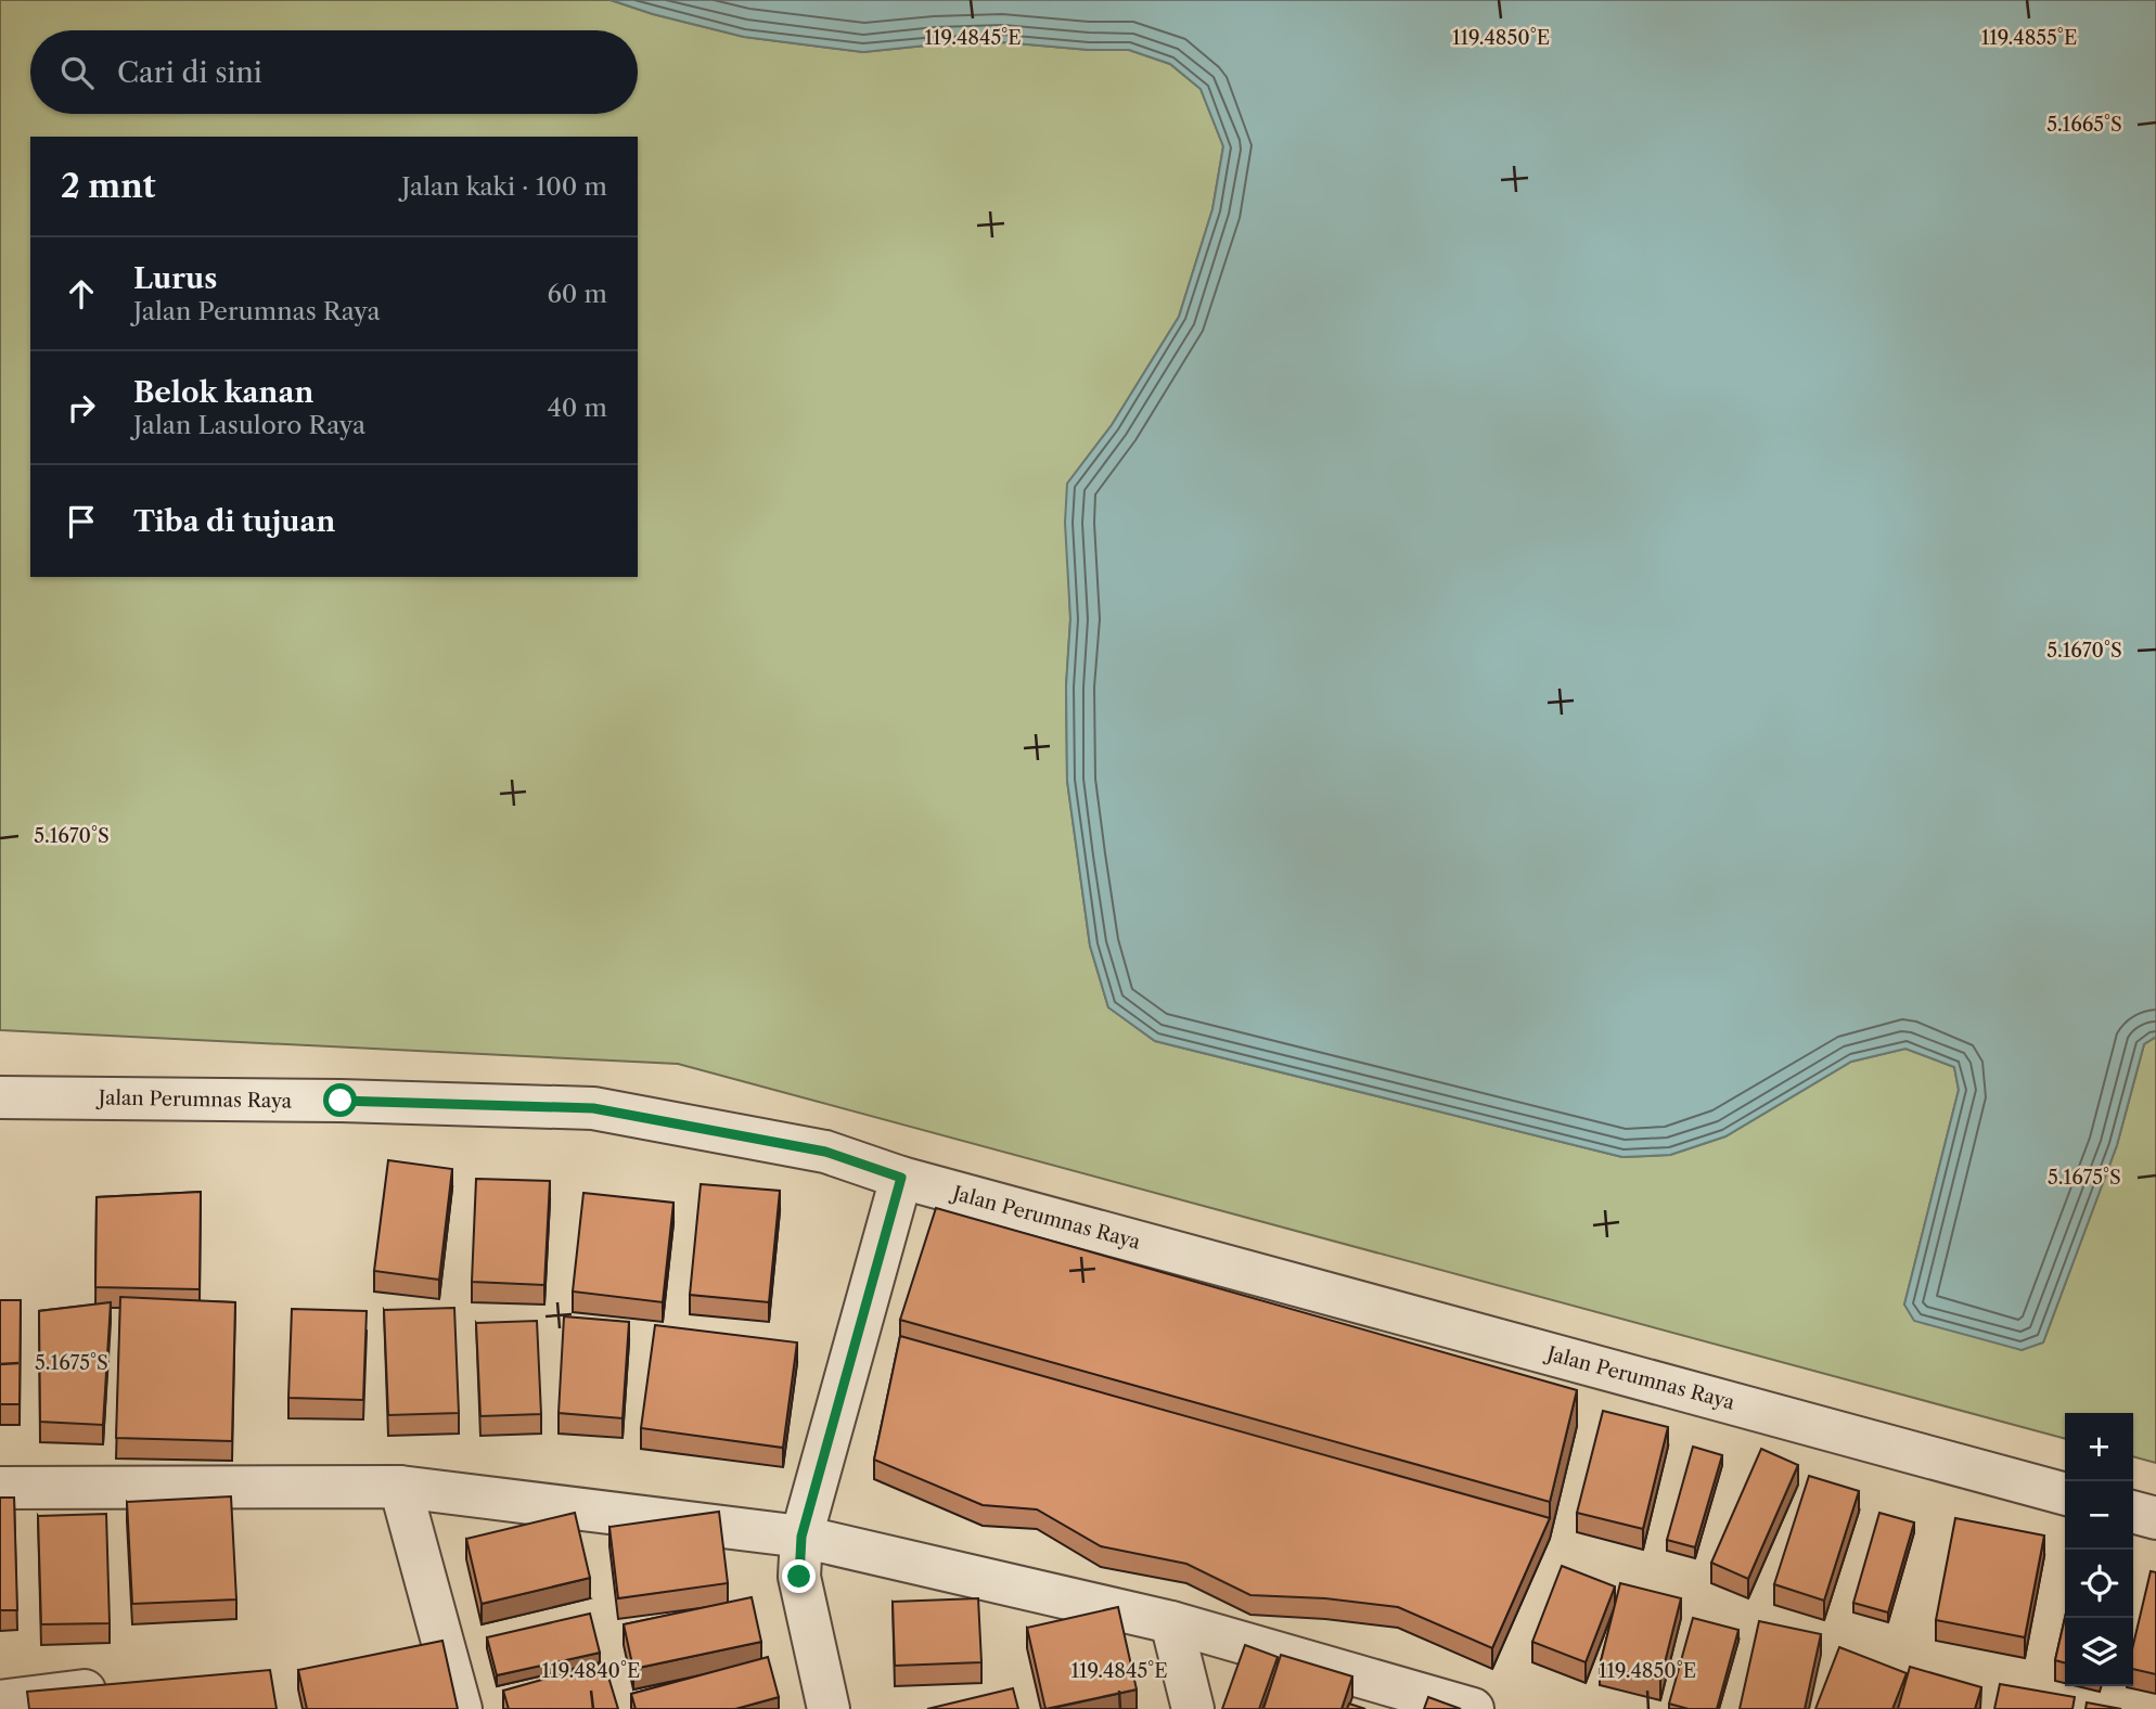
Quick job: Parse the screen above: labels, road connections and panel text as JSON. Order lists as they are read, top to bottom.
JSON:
{
  "streets": {
    "street": ["Jalan Perumnas Raya"]
  },
  "page": {
    "search": "Cari di sini",
    "heading": ["2 mnt", "Jalan kaki · 100 m"],
    "list": [
      ["Lurus", "Jalan Perumnas Raya", "60 m"],
      ["Belok kanan", "Jalan Lasuloro Raya", "40 m"],
      "Tiba di tujuan"
    ],
    "map_buttons": ["+", "−"]
  },
  "coordinates": [
    "119.4845°E",
    "119.4850°E",
    "119.4855°E",
    "5.1665°S",
    "5.1670°S",
    "5.1675°S",
    "119.4840°E"
  ]
}
